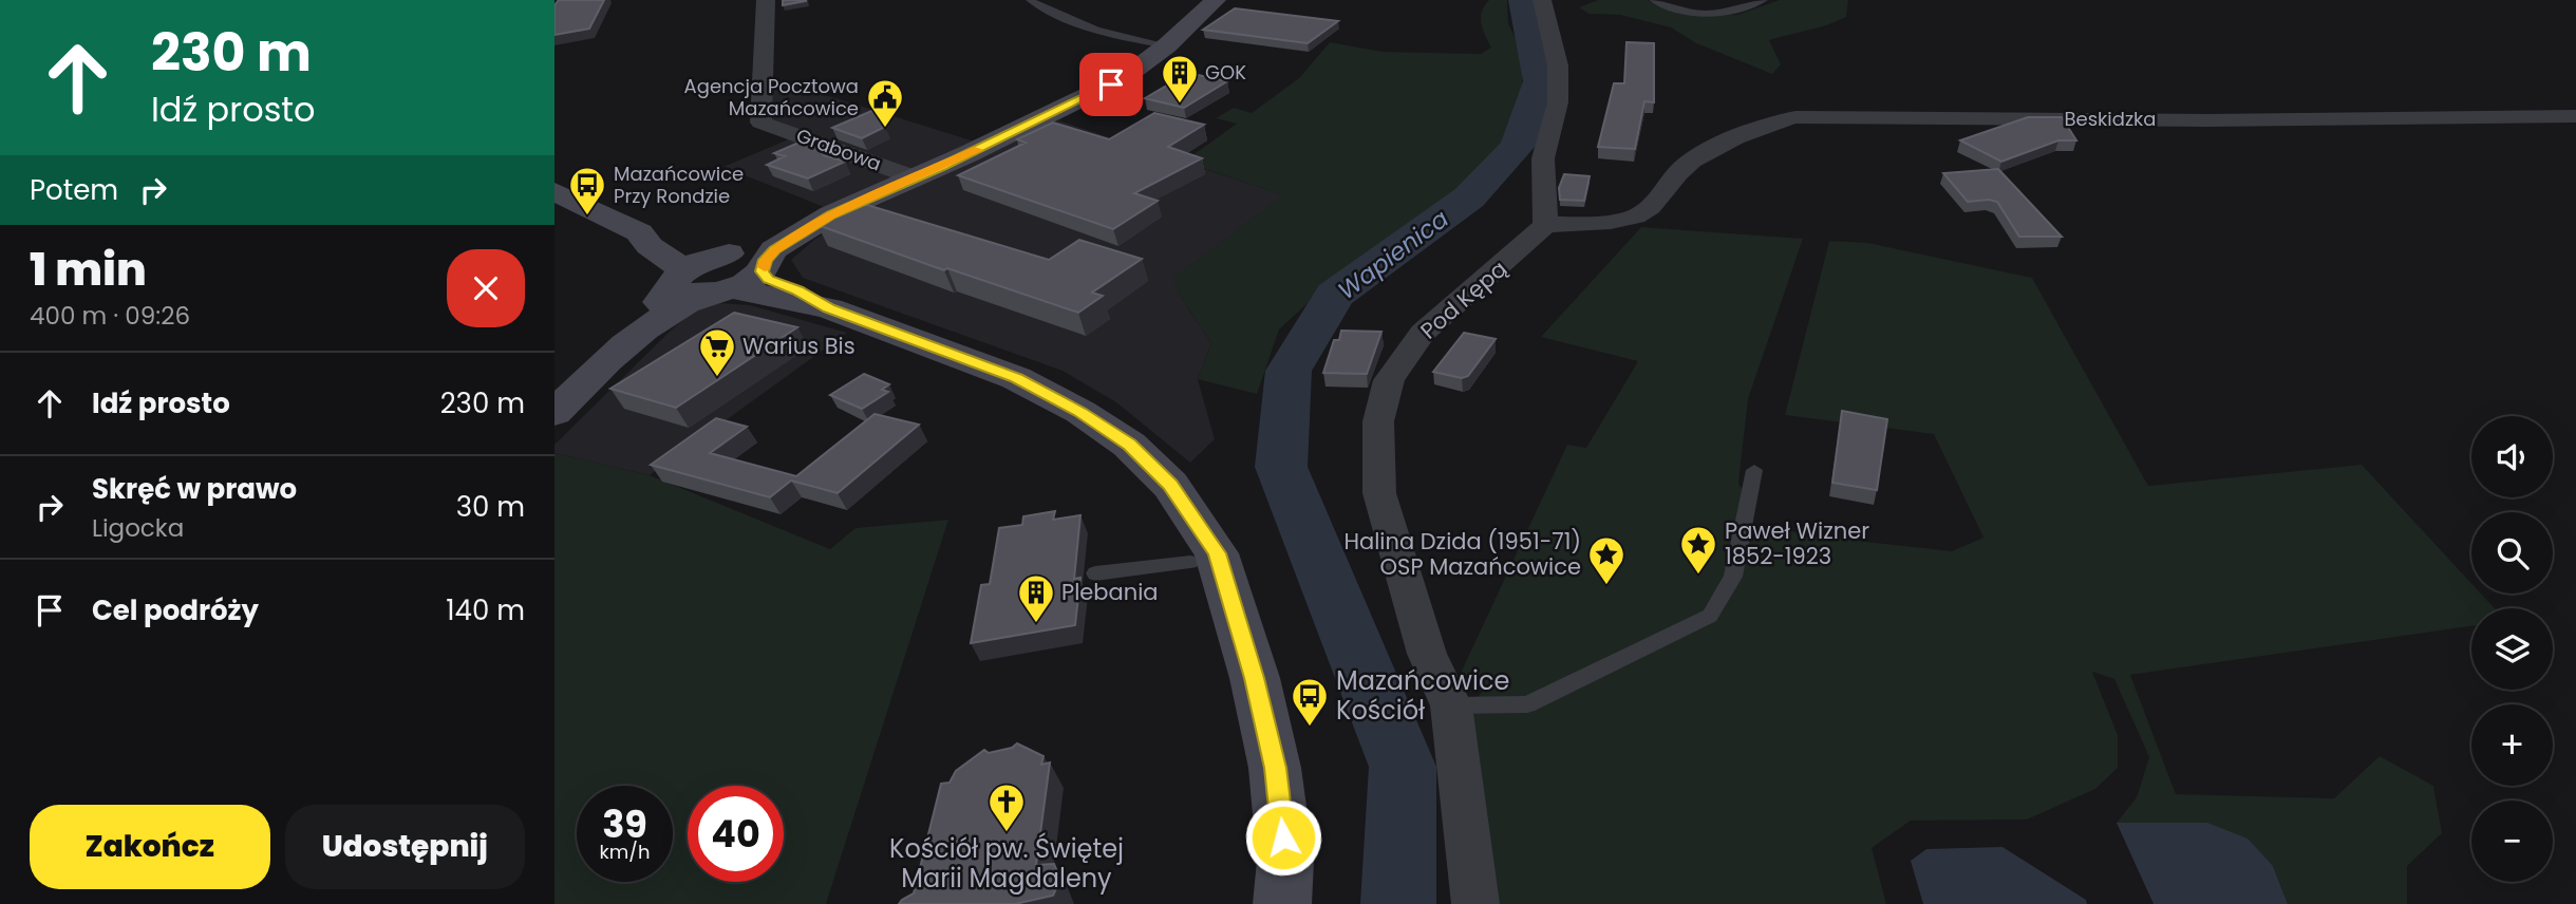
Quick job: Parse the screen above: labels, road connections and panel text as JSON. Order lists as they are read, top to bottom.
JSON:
{
  "streets": {
    "street": ["Beskidzka", "Grabowa", "Pod Kępą"]
  },
  "crossings": [
    ["Beskidzka", "Pod Kępą"]
  ],
  "water": ["Wapienica"],
  "places": {
    "building": ["GOK", "Plebania"],
    "public building": ["Agencja Pocztowa Mazańcowice"],
    "bus stop": ["Mazańcowice Przy Rondzie", "Mazańcowice Kościół"],
    "supermarket": ["Warius Bis"],
    "place": ["Paweł Wizner 1852-1923", "Halina Dzida (1951-71) OSP Mazańcowice"],
    "church": ["Kościół pw. Świętej Marii Magdaleny"]
  },
  "page": {
    "turn": ["230 m", "Idź prosto"],
    "then": "Potem",
    "heading": ["1 min", "400 m · 09:26"],
    "list": [
      {
        "name": "Idź prosto",
        "value": "230 m"
      },
      {
        "name": "Skręć w prawo",
        "note": "Ligocka",
        "value": "30 m"
      },
      {
        "name": "Cel podróży",
        "value": "140 m"
      }
    ],
    "map_buttons": ["+", "−"],
    "speed": "39 km/h",
    "limit": "40",
    "buttons": ["Zakończ", "Udostępnij"]
  }
}
